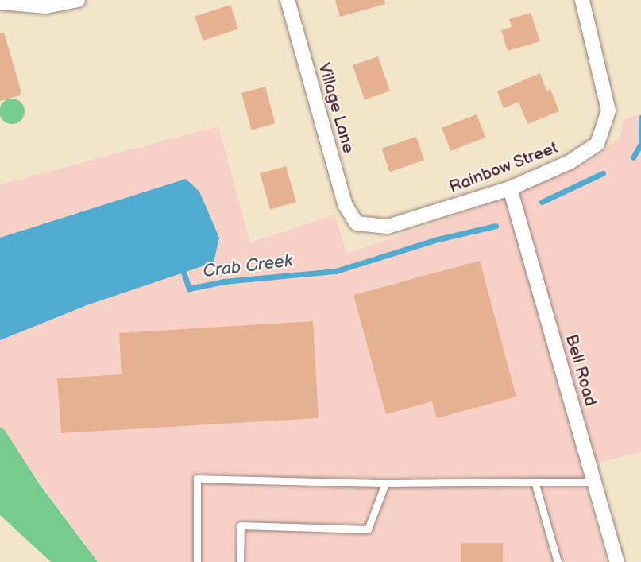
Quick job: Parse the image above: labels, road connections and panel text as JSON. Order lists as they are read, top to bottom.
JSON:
{
  "streets": {
    "street": ["Village Lane", "Rainbow Street", "Bell Road"]
  },
  "crossings": [
    ["Village Lane", "Rainbow Street"],
    ["Rainbow Street", "Bell Road"]
  ],
  "water": ["Crab Creek"]
}
